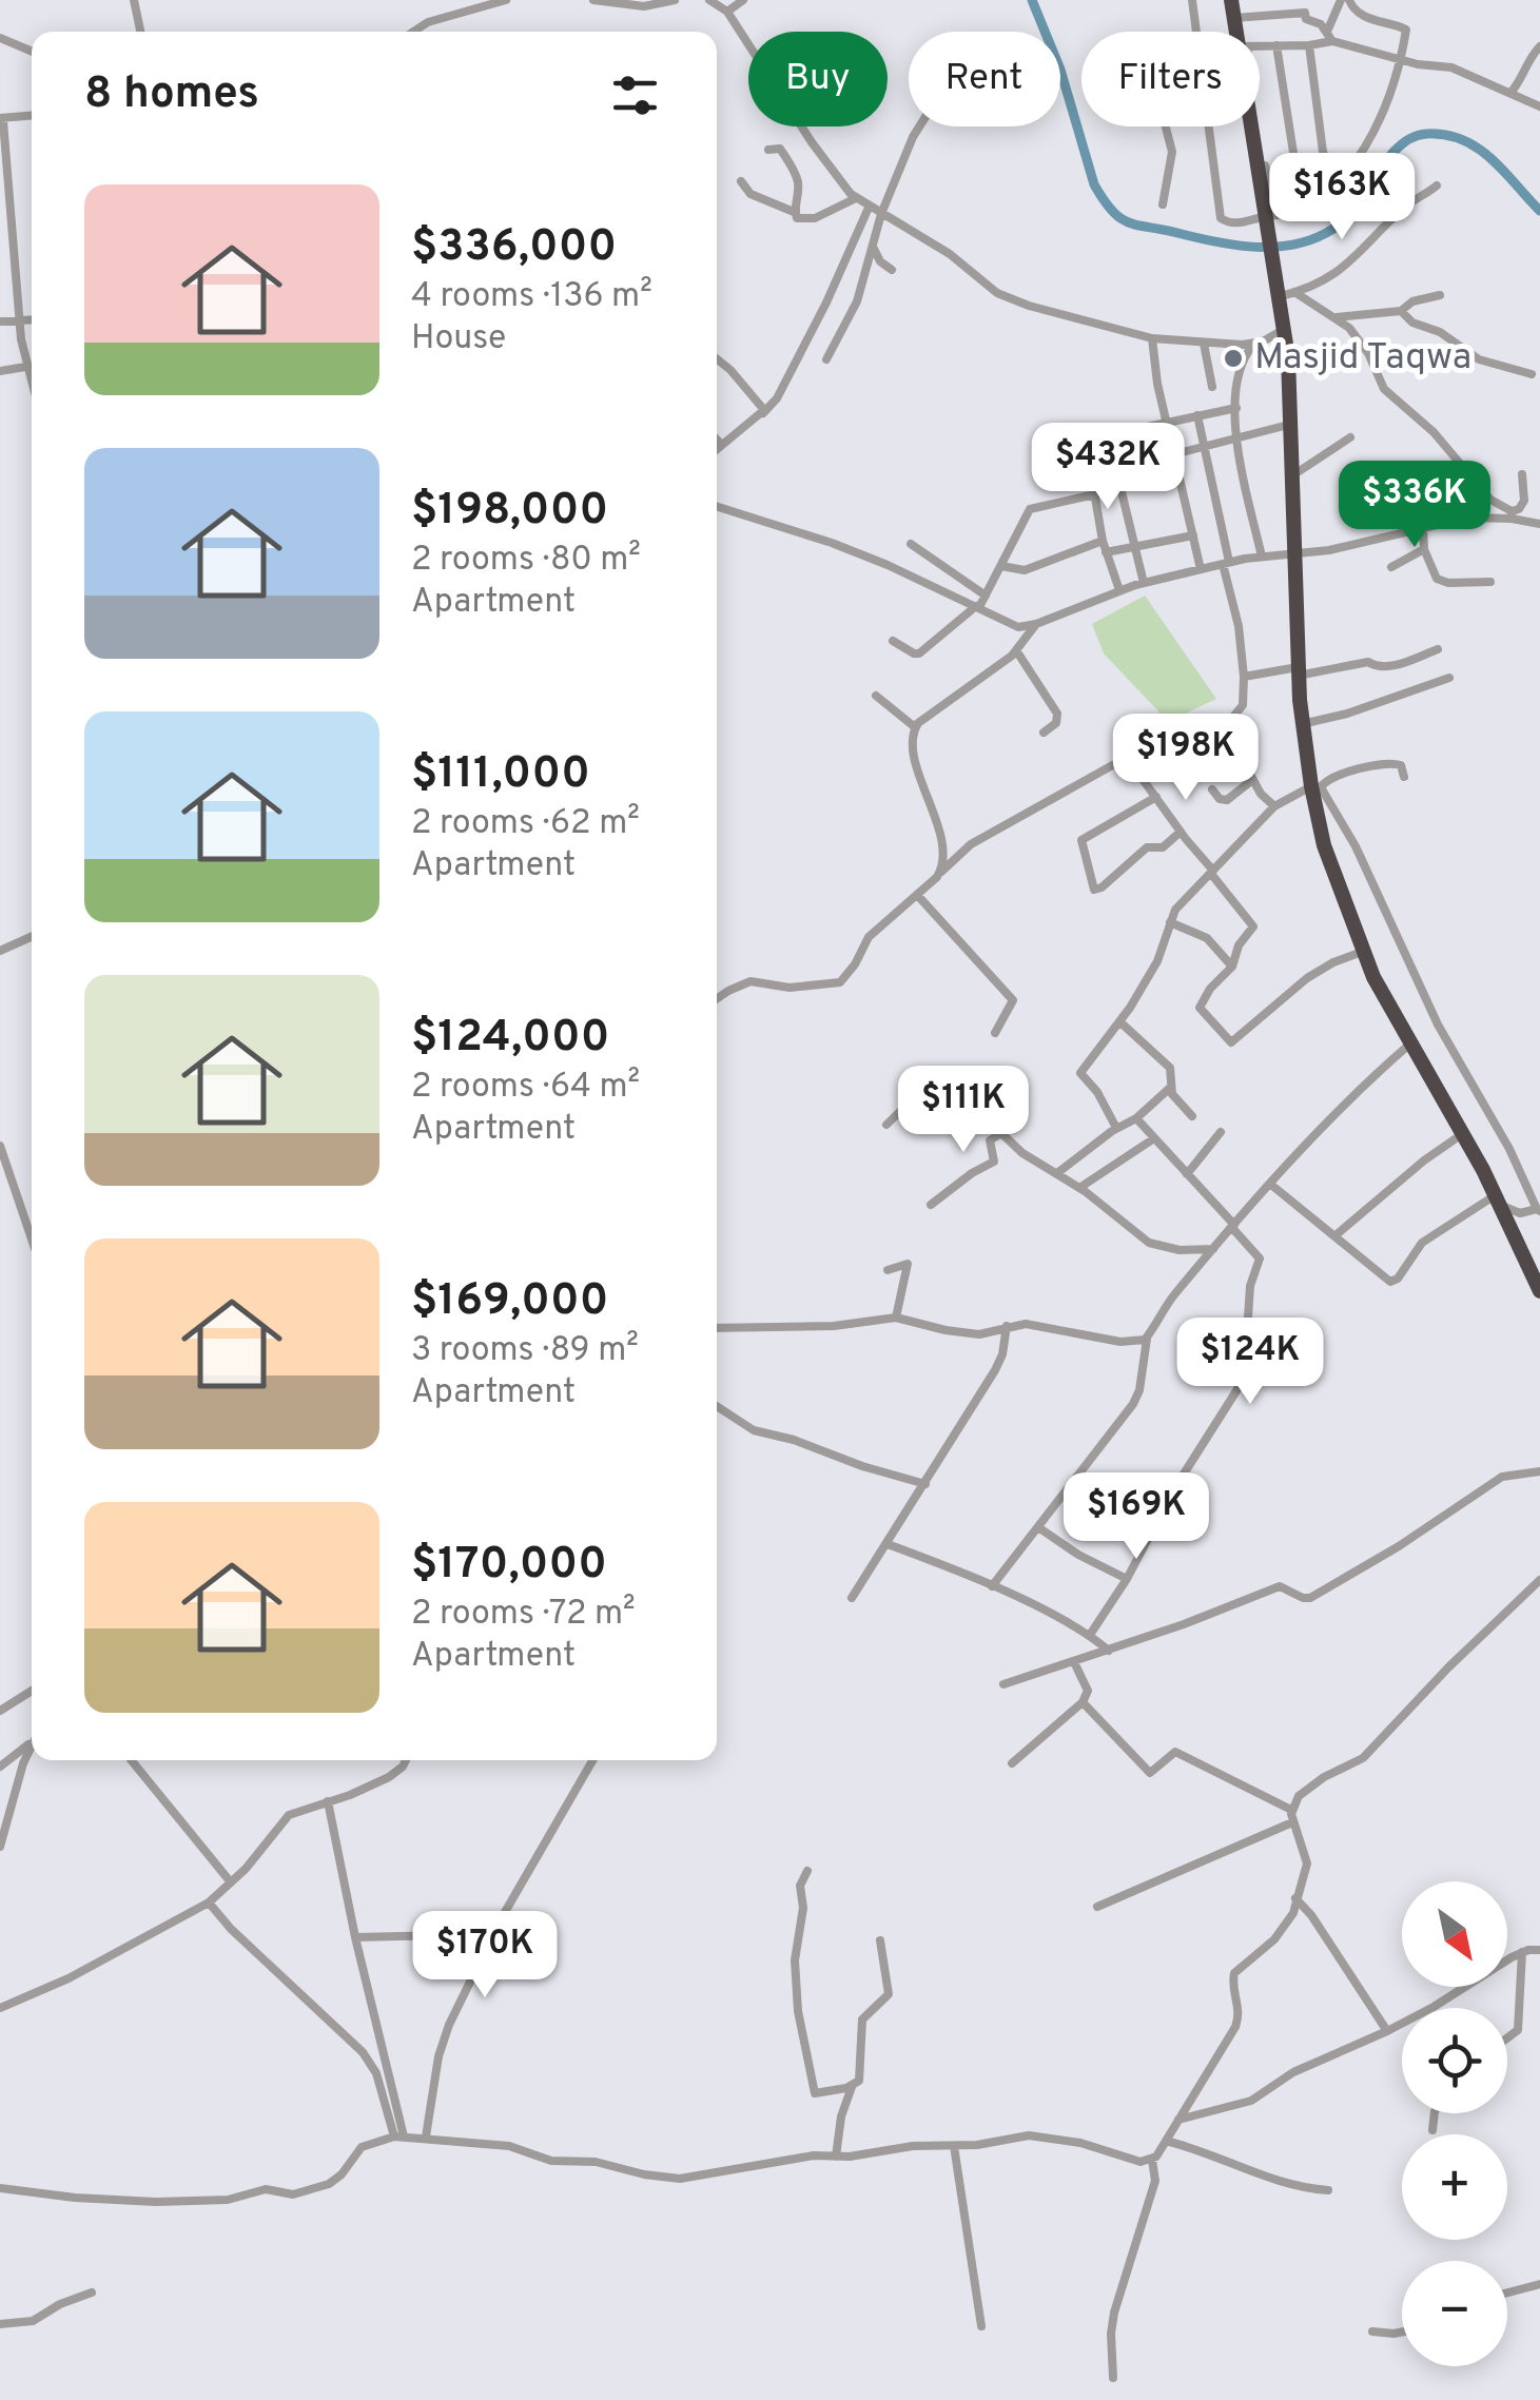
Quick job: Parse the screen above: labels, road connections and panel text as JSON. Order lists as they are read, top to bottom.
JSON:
{
  "places": ["Masjid Taqwa"],
  "north": "bottom right",
  "page": {
    "chip": ["Buy", "Rent", "Filters"],
    "heading": "8 homes",
    "price": [
      "$163K",
      "$432K",
      "$336K",
      "$198K",
      "$111K",
      "$124K",
      "$169K",
      "$170K"
    ],
    "list": [
      {
        "name": "$336,000",
        "note": "4 rooms · 136 m² · House"
      },
      {
        "name": "$198,000",
        "note": "2 rooms · 80 m² · Apartment"
      },
      {
        "name": "$111,000",
        "note": "2 rooms · 62 m² · Apartment"
      },
      {
        "name": "$124,000",
        "note": "2 rooms · 64 m² · Apartment"
      },
      {
        "name": "$169,000",
        "note": "3 rooms · 89 m² · Apartment"
      },
      {
        "name": "$170,000",
        "note": "2 rooms · 72 m² · Apartment"
      }
    ],
    "map_buttons": ["+", "−"]
  }
}
